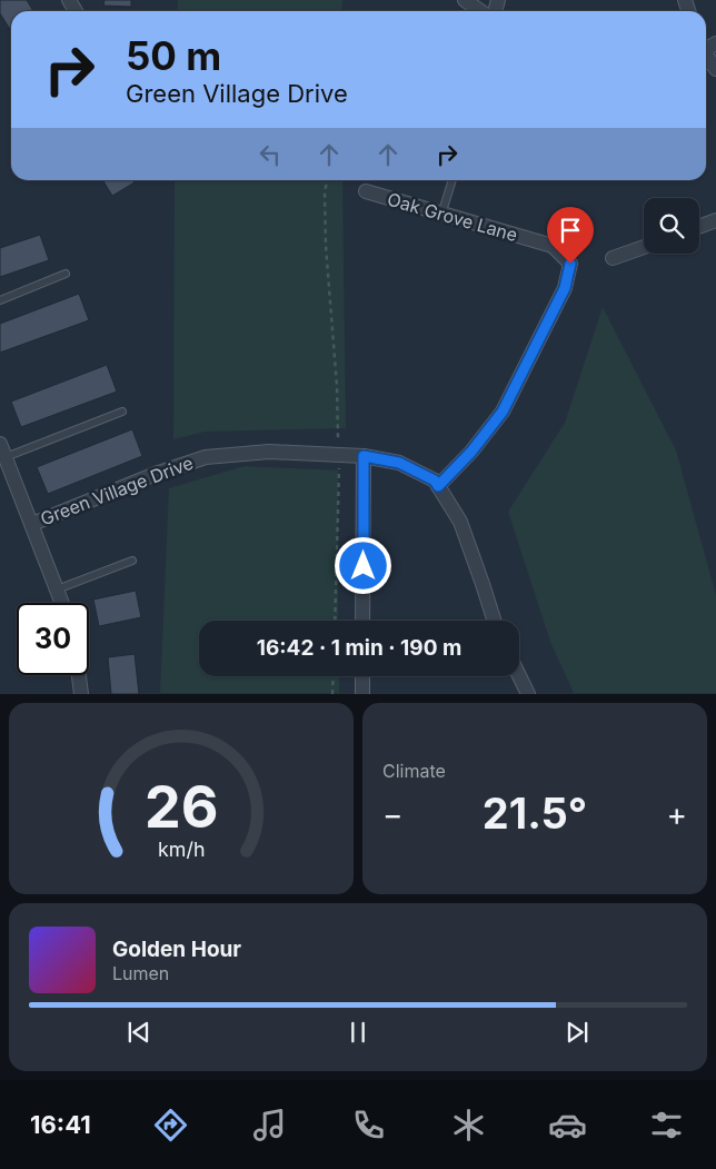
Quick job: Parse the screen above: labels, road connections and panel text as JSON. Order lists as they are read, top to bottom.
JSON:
{
  "streets": {
    "street": ["Oak Grove Lane", "Green Village Drive"]
  },
  "crossings": [
    ["Oak Grove Lane", "Green Village Drive"]
  ],
  "page": {
    "turn": ["50 m", "Green Village Drive"],
    "limit": "30",
    "trip": "16:42 · 1 min · 190 m",
    "tile": "Climate",
    "heat": ["−", "21.5°", "+"],
    "song": ["Golden Hour", "Lumen"],
    "tabs": "16:41",
    "gauge": ["26", "km/h"]
  }
}
